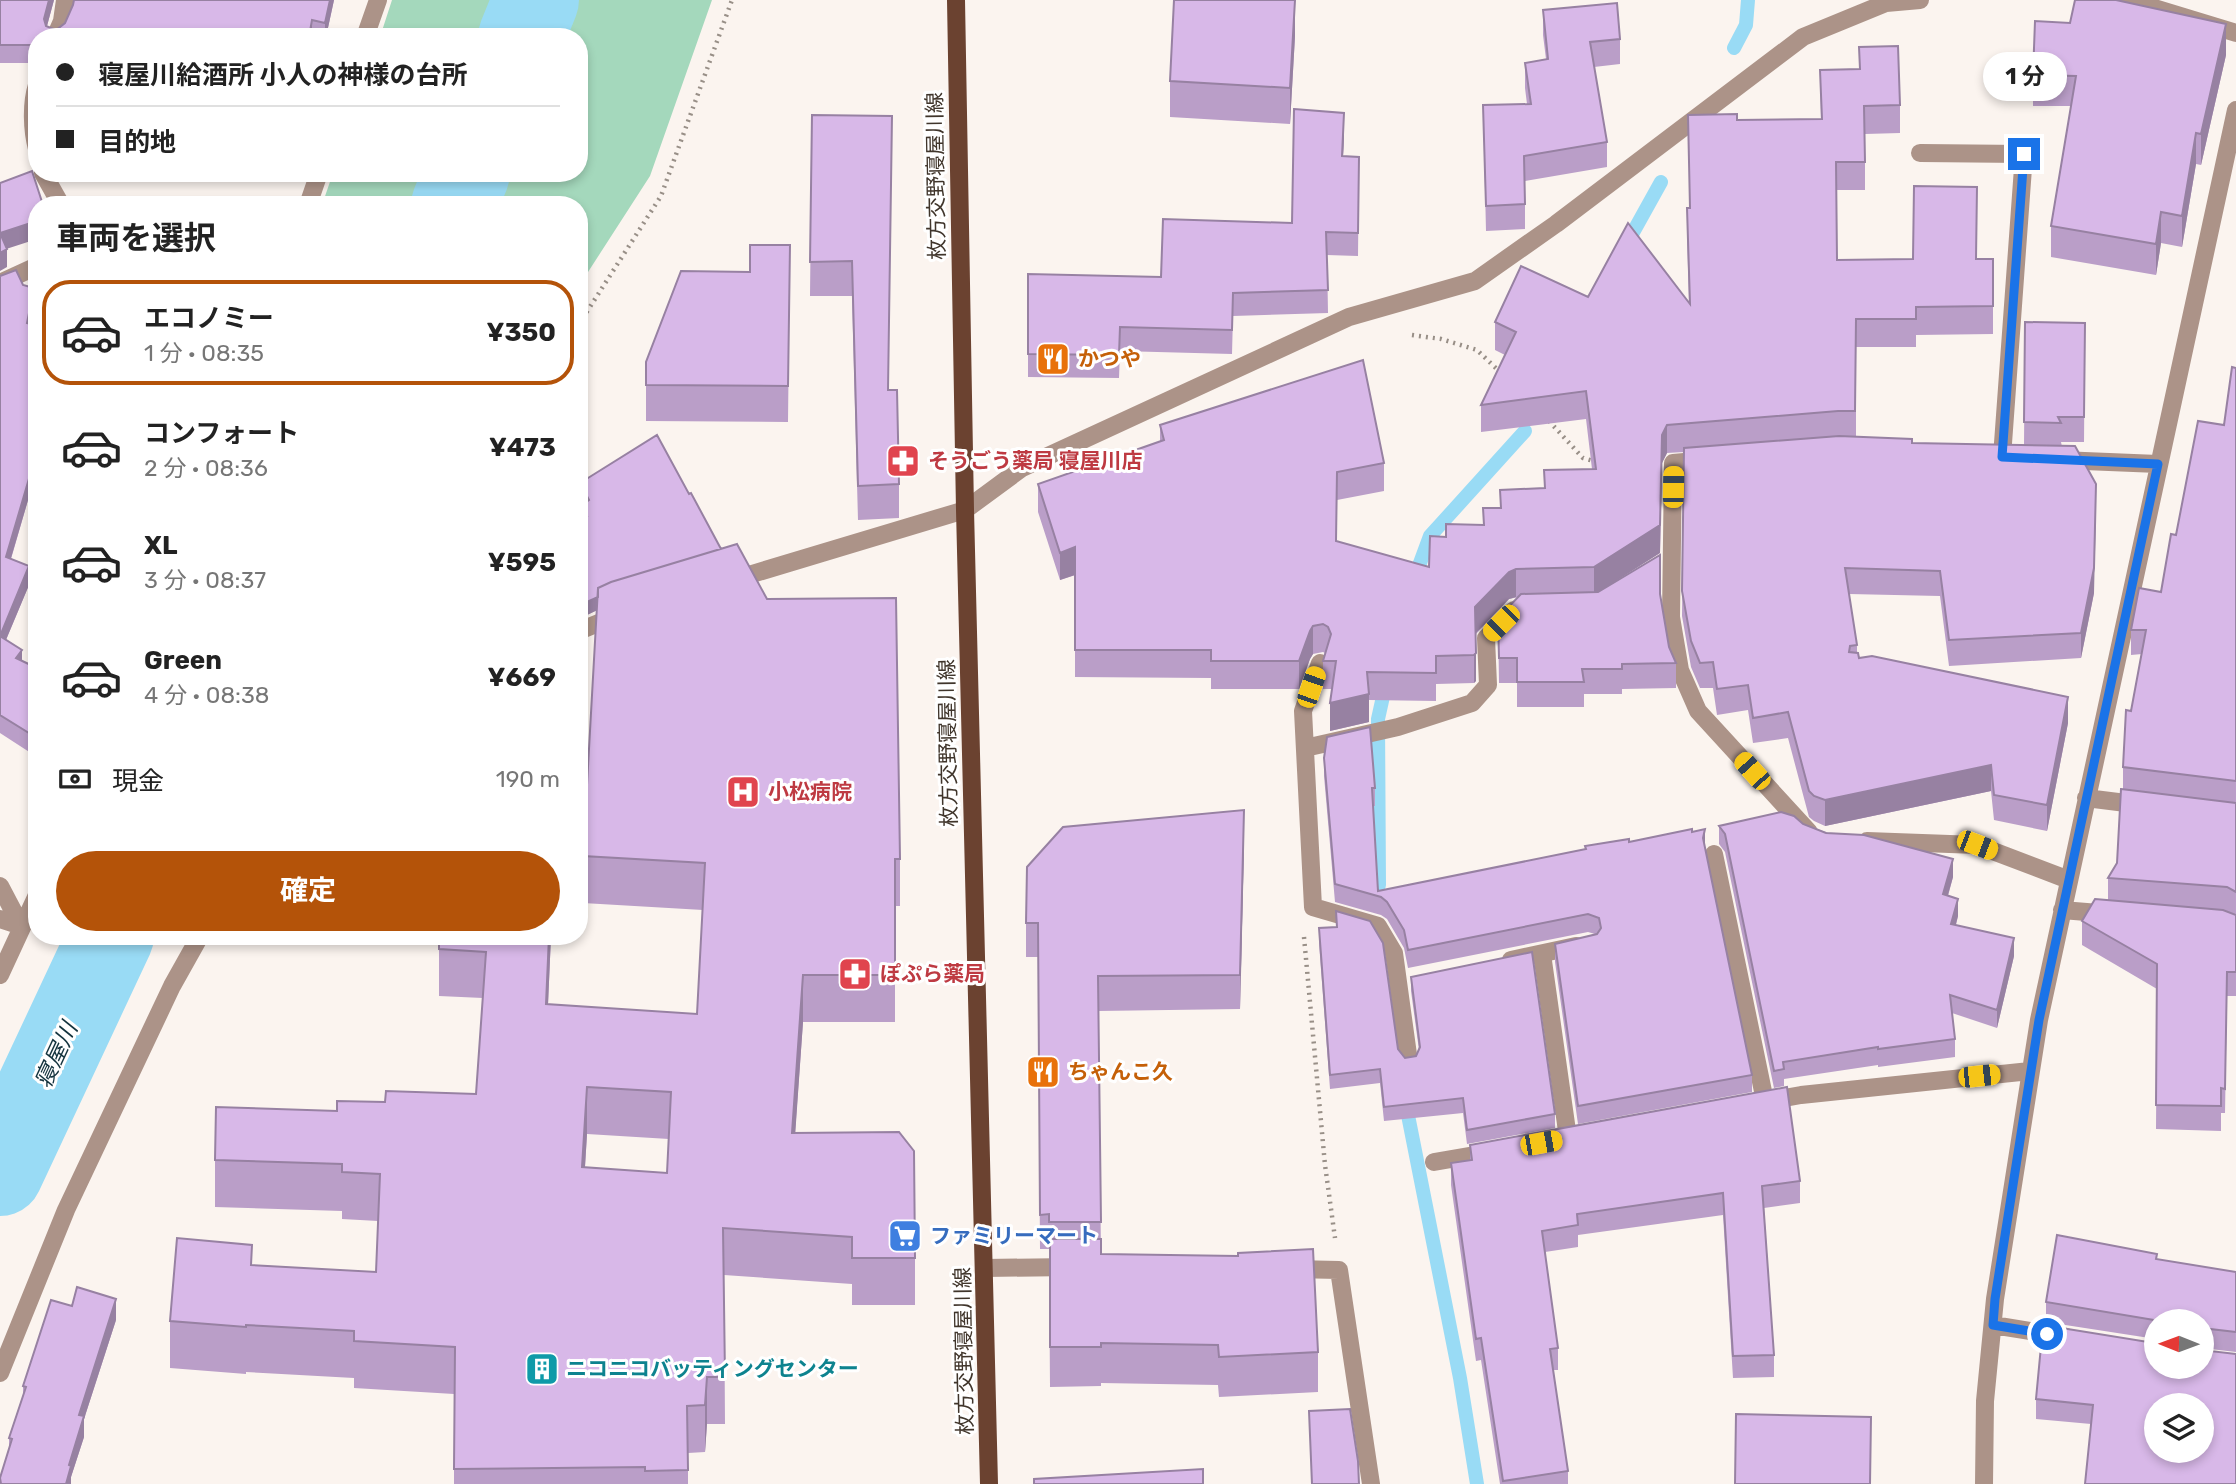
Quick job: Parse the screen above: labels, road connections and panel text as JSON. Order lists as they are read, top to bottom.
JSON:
{
  "streets": {
    "main road": ["枚方交野寝屋川線"]
  },
  "water": ["寝屋川"],
  "places": {
    "restaurant": ["かつや", "ちゃんこ久"],
    "pharmacy": ["そうごう薬局 寝屋川店", "ぽぷら薬局"],
    "hospital": ["小松病院"],
    "supermarket": ["ファミリーマート"],
    "building": ["ニコニコバッティングセンター"]
  },
  "north": "left",
  "page": {
    "banner": ["寝屋川給酒所 小人の神様の台所", "目的地"],
    "bubble": "1 分",
    "heading": "車両を選択",
    "list": [
      {
        "name": "エコノミー",
        "note": "1 分 · 08:35",
        "value": "¥350"
      },
      {
        "name": "コンフォート",
        "note": "2 分 · 08:36",
        "value": "¥473"
      },
      {
        "name": "XL",
        "note": "3 分 · 08:37",
        "value": "¥595"
      },
      {
        "name": "Green",
        "note": "4 分 · 08:38",
        "value": "¥669"
      }
    ],
    "pay": ["現金", "190 m"],
    "buttons": "確定"
  }
}
